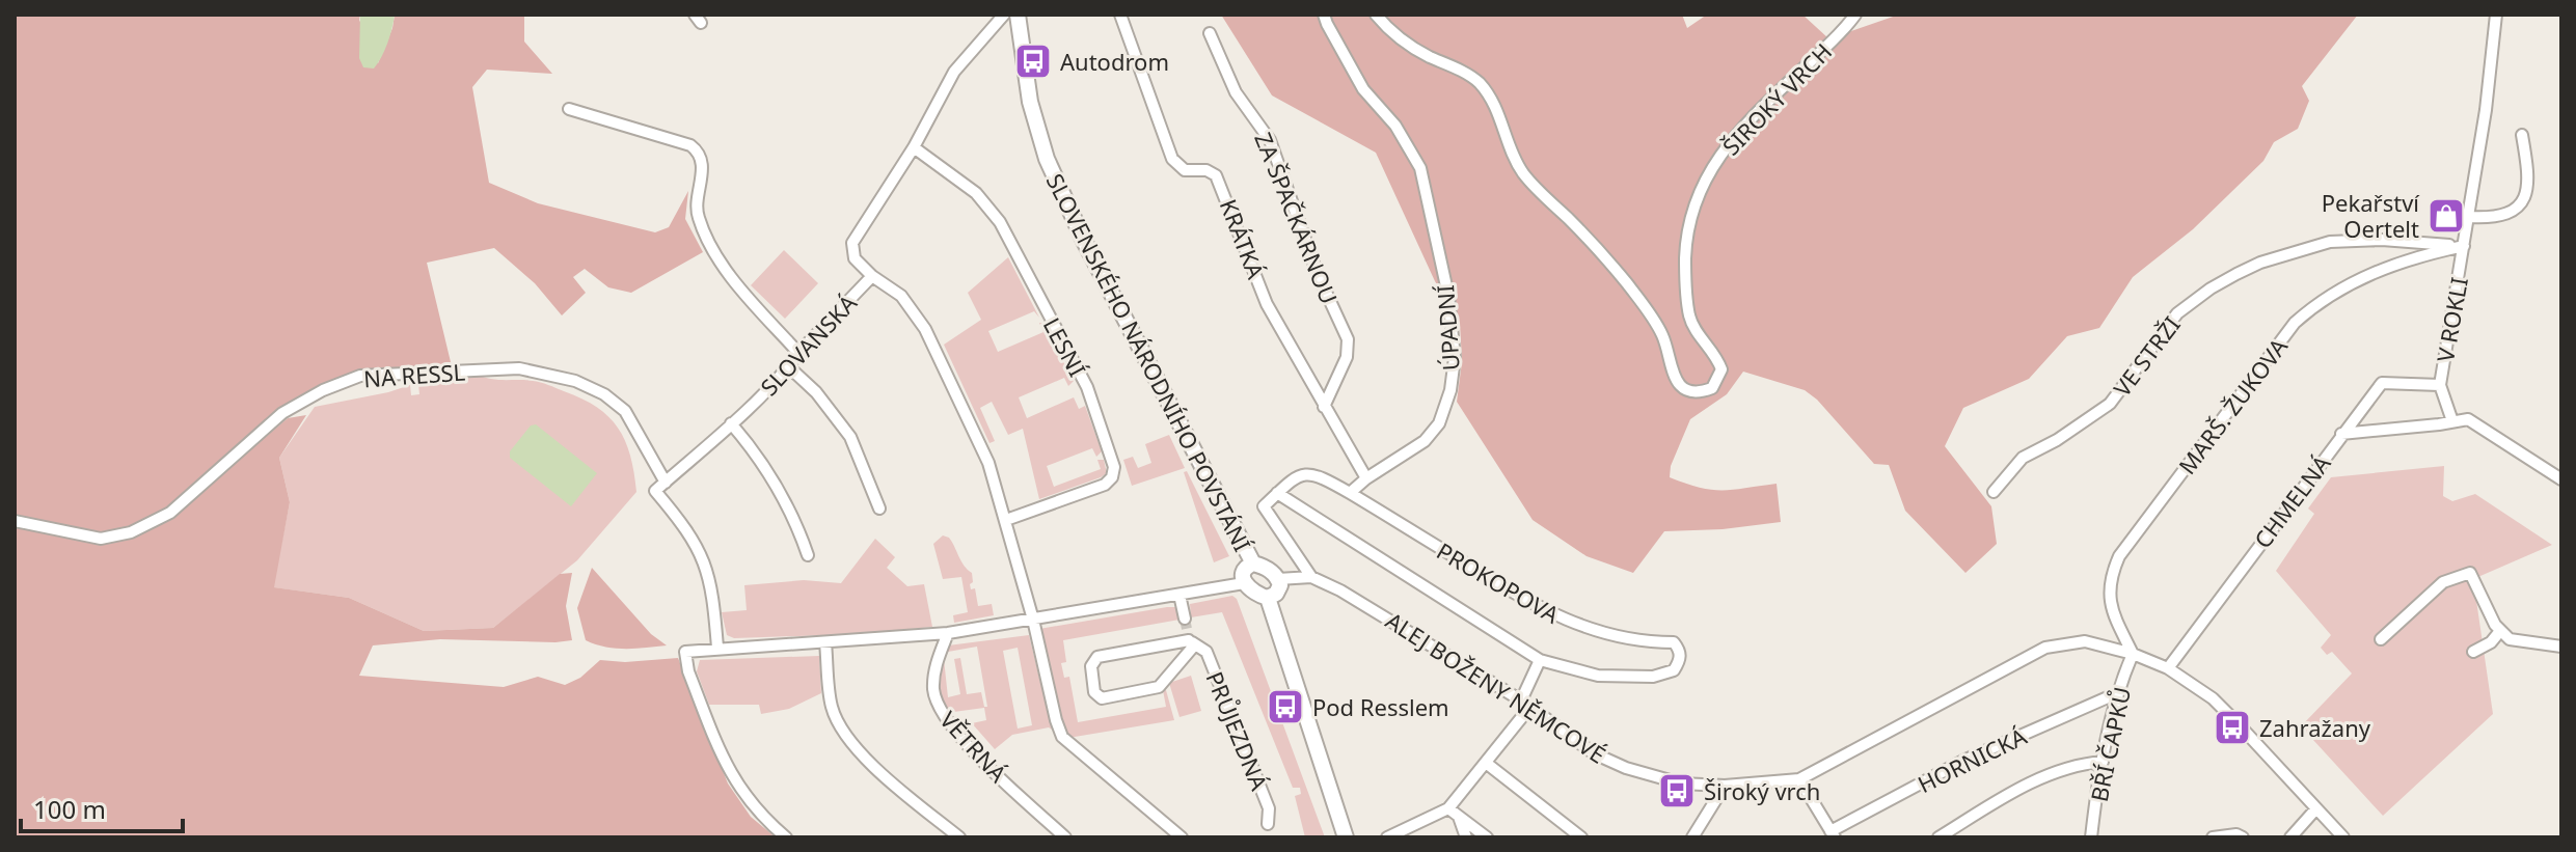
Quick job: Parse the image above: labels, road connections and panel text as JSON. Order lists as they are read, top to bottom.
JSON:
{
  "streets": {
    "street": [
      "ŠIROKÝ VRCH",
      "ZA ŠPAČKÁRNOU",
      "KRÁTKÁ",
      "V ROKLI",
      "ÚPADNÍ",
      "SLOVANSKÁ",
      "LESNÍ",
      "VE STRŽI",
      "SLOVENSKÉHO NÁRODNÍHO POVSTÁNÍ",
      "NA RESSL",
      "MARŠ. ŽUKOVA",
      "CHMELNÁ",
      "PROKOPOVA",
      "ALEJ BOŽENY NĚMCOVÉ",
      "PRŮJEZDNÁ",
      "BŘÍ ČAPKŮ",
      "VĚTRNÁ",
      "HORNICKÁ"
    ]
  },
  "crossings": [
    ["ZA ŠPAČKÁRNOU", "KRÁTKÁ"],
    ["KRÁTKÁ", "ÚPADNÍ"],
    ["V ROKLI", "VE STRŽI"],
    ["V ROKLI", "MARŠ. ŽUKOVA"],
    ["V ROKLI", "CHMELNÁ"],
    ["ÚPADNÍ", "PROKOPOVA"],
    ["SLOVANSKÁ", "LESNÍ"],
    ["SLOVANSKÁ", "NA RESSL"],
    ["VE STRŽI", "MARŠ. ŽUKOVA"],
    ["MARŠ. ŽUKOVA", "ALEJ BOŽENY NĚMCOVÉ"],
    ["MARŠ. ŽUKOVA", "BŘÍ ČAPKŮ"],
    ["CHMELNÁ", "ALEJ BOŽENY NĚMCOVÉ"],
    ["PROKOPOVA", "ALEJ BOŽENY NĚMCOVÉ"],
    ["ALEJ BOŽENY NĚMCOVÉ", "BŘÍ ČAPKŮ"],
    ["BŘÍ ČAPKŮ", "HORNICKÁ"]
  ],
  "places": {
    "bus stop": [
      "Autodrom",
      "Pod Resslem",
      "Zahražany",
      "Široký vrch"
    ],
    "shop": ["Pekařství Oertelt"]
  },
  "scale_bar": "100 m"
}
